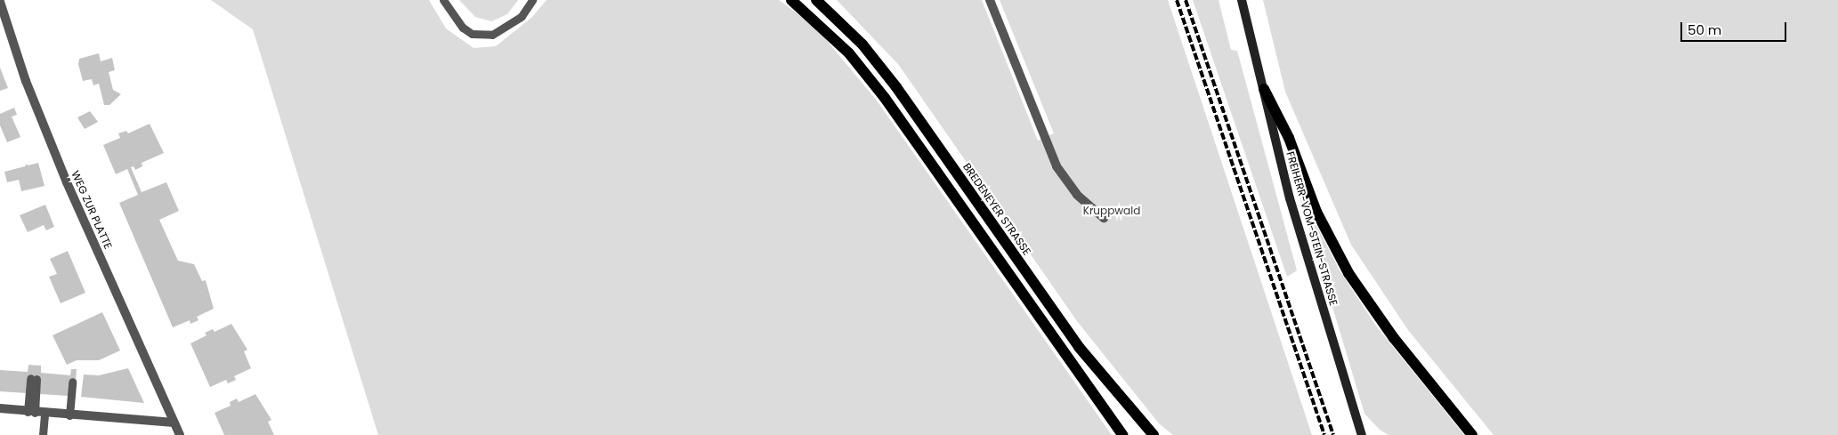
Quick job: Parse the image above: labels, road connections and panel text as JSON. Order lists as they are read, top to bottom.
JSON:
{
  "streets": {
    "main road": ["BREDENEYER STRASSE", "FREIHERR-VOM-STEIN-STRASSE"],
    "street": ["WEG ZUR PLATTE"]
  },
  "parks": ["Kruppwald"],
  "scale_bar": "50 m"
}
